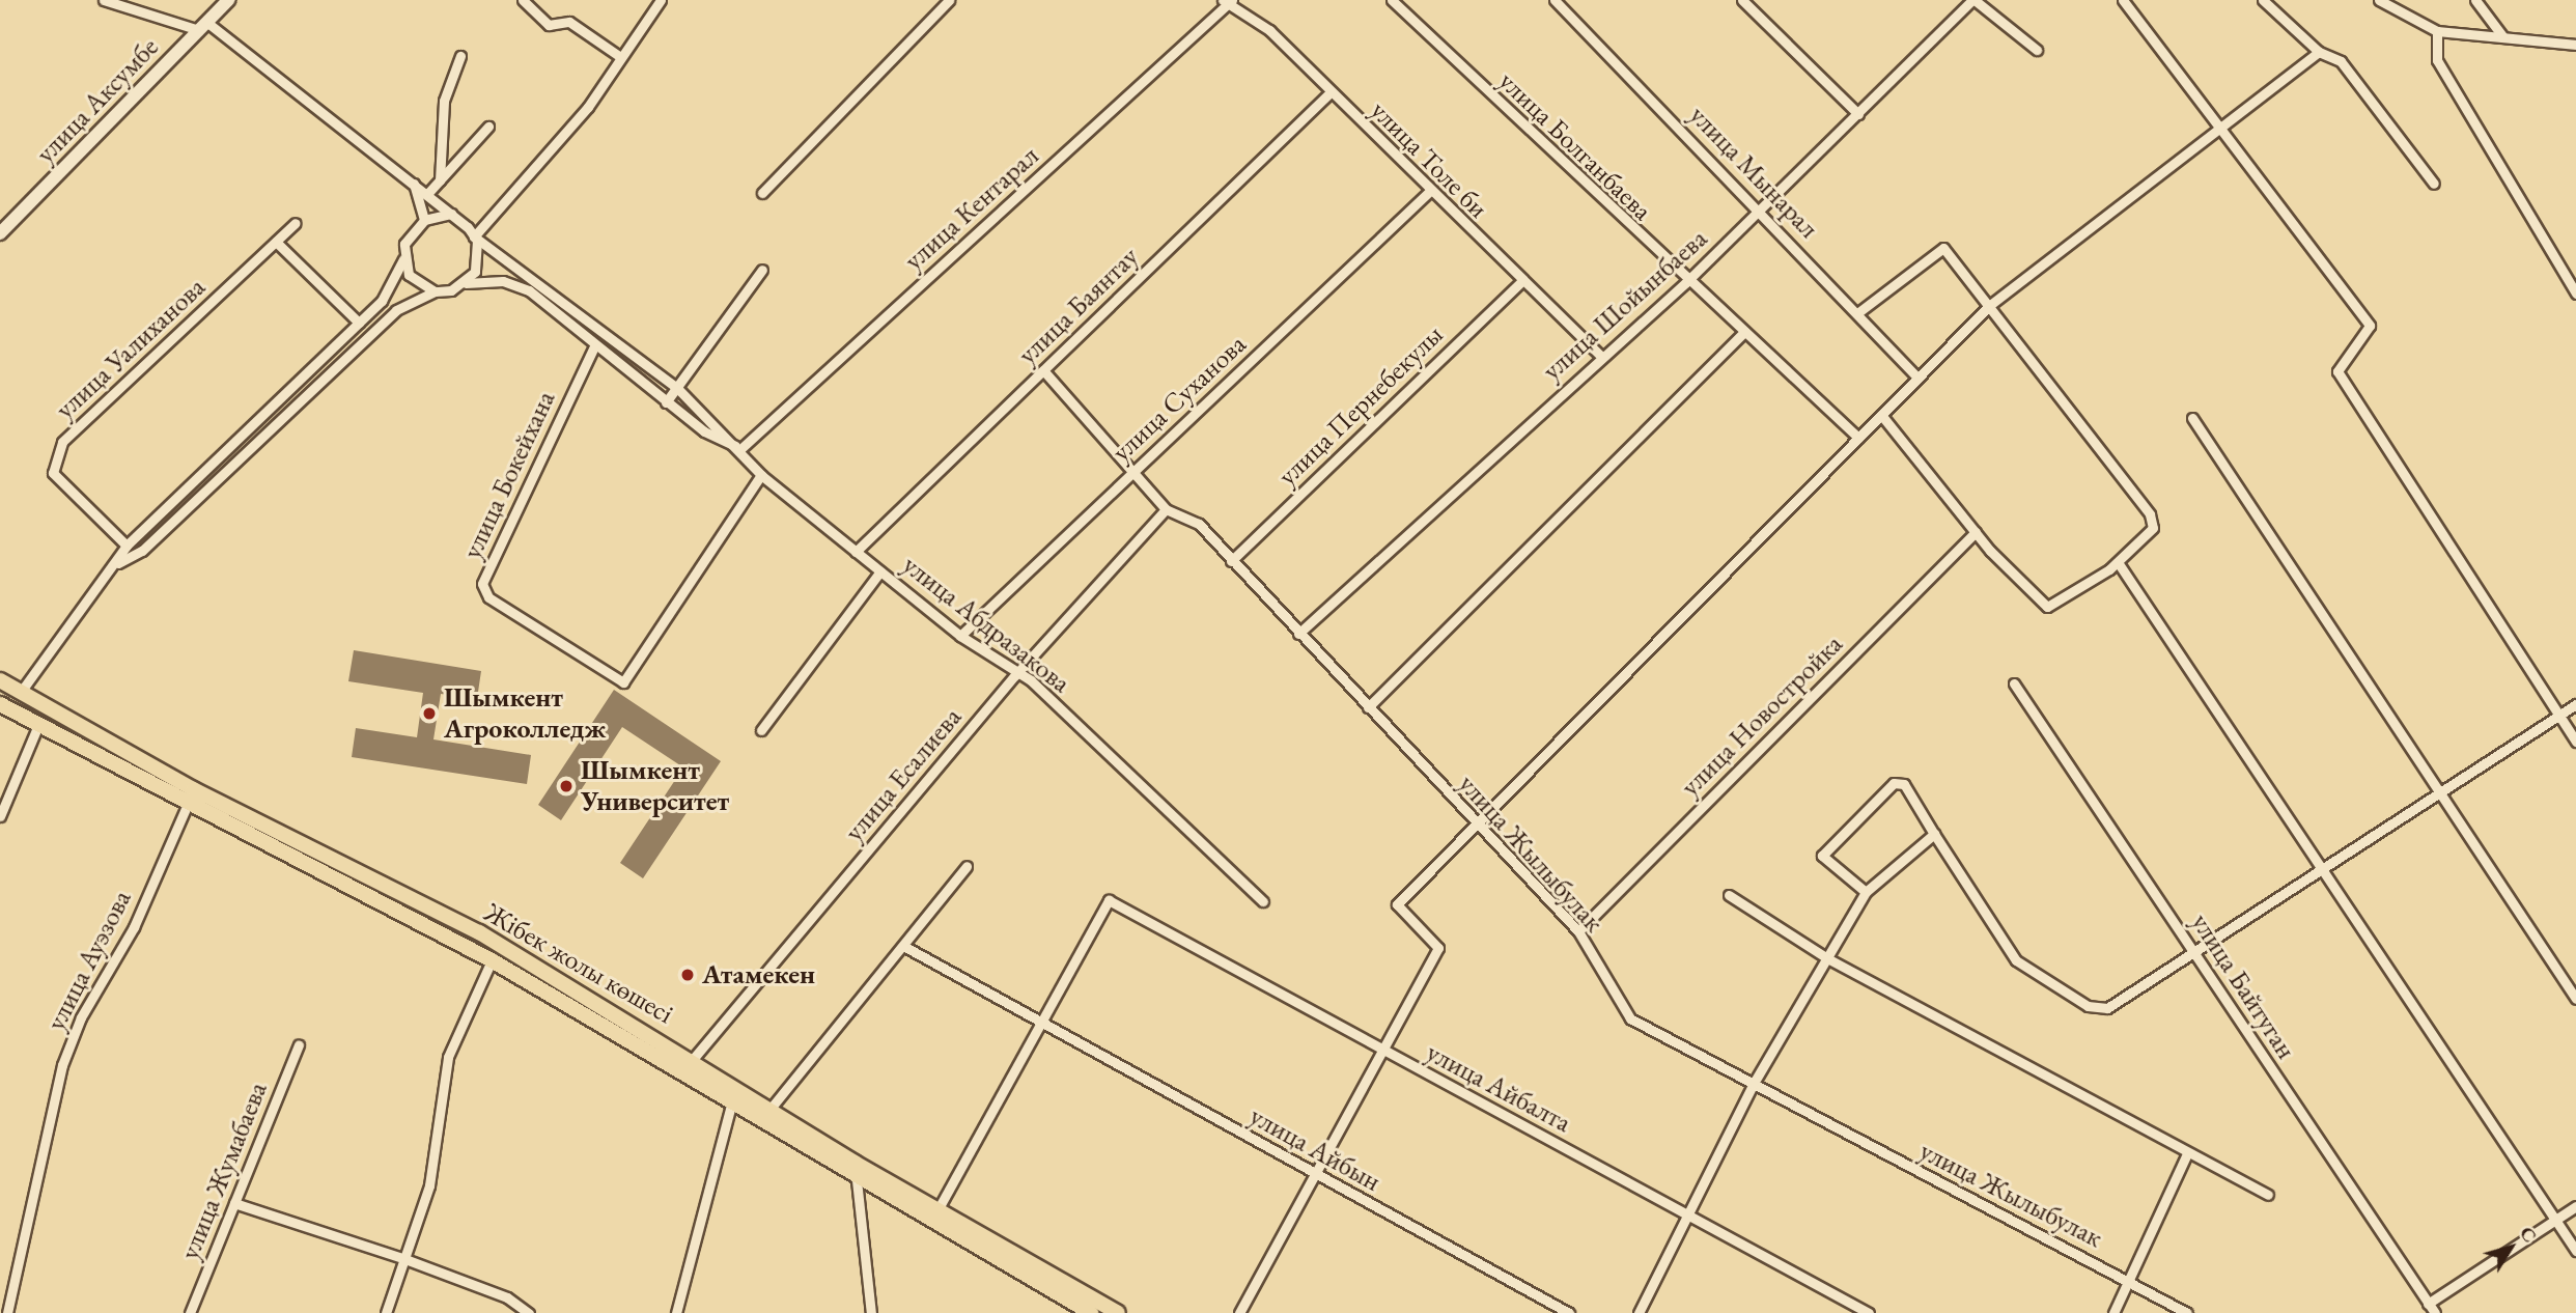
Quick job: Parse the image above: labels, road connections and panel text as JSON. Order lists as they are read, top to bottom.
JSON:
{
  "streets": {
    "main road": ["улица Аксумбе", "Жібек жолы көшесі"],
    "street": [
      "улица Болганбаева",
      "улица Толе би",
      "улица Мынарал",
      "улица Кентарал",
      "улица Шойынбаева",
      "улица Баянтау",
      "улица Уалиханова",
      "улица Суханова",
      "улица Пернебекулы",
      "улица Бокейхана",
      "улица Абдразакова",
      "улица Новостройка",
      "улица Есалиева",
      "улица Жылыбулак",
      "улица Ауэзова",
      "улица Байтуган",
      "улица Айбалта",
      "улица Айбын",
      "улица Жумабаева"
    ]
  },
  "crossings": [
    ["улица Болганбаева", "улица Шойынбаева"],
    ["улица Толе би", "улица Кентарал"],
    ["улица Толе би", "улица Шойынбаева"],
    ["улица Толе би", "улица Баянтау"],
    ["улица Толе би", "улица Суханова"],
    ["улица Толе би", "улица Пернебекулы"],
    ["улица Мынарал", "улица Шойынбаева"],
    ["улица Кентарал", "улица Абдразакова"],
    ["улица Шойынбаева", "улица Жылыбулак"],
    ["улица Баянтау", "улица Абдразакова"],
    ["улица Баянтау", "улица Жылыбулак"],
    ["улица Суханова", "улица Абдразакова"],
    ["улица Суханова", "улица Жылыбулак"],
    ["улица Пернебекулы", "улица Жылыбулак"],
    ["улица Бокейхана", "улица Абдразакова"],
    ["улица Абдразакова", "улица Есалиева"],
    ["улица Новостройка", "улица Жылыбулак"],
    ["улица Есалиева", "улица Жылыбулак"],
    ["улица Есалиева", "Жібек жолы көшесі"],
    ["улица Ауэзова", "Жібек жолы көшесі"],
    ["улица Айбалта", "улица Айбын"]
  ],
  "places": ["Шымкент Агроколледж", "Шымкент Университет", "Атамекен"],
  "north": "top right"
}
